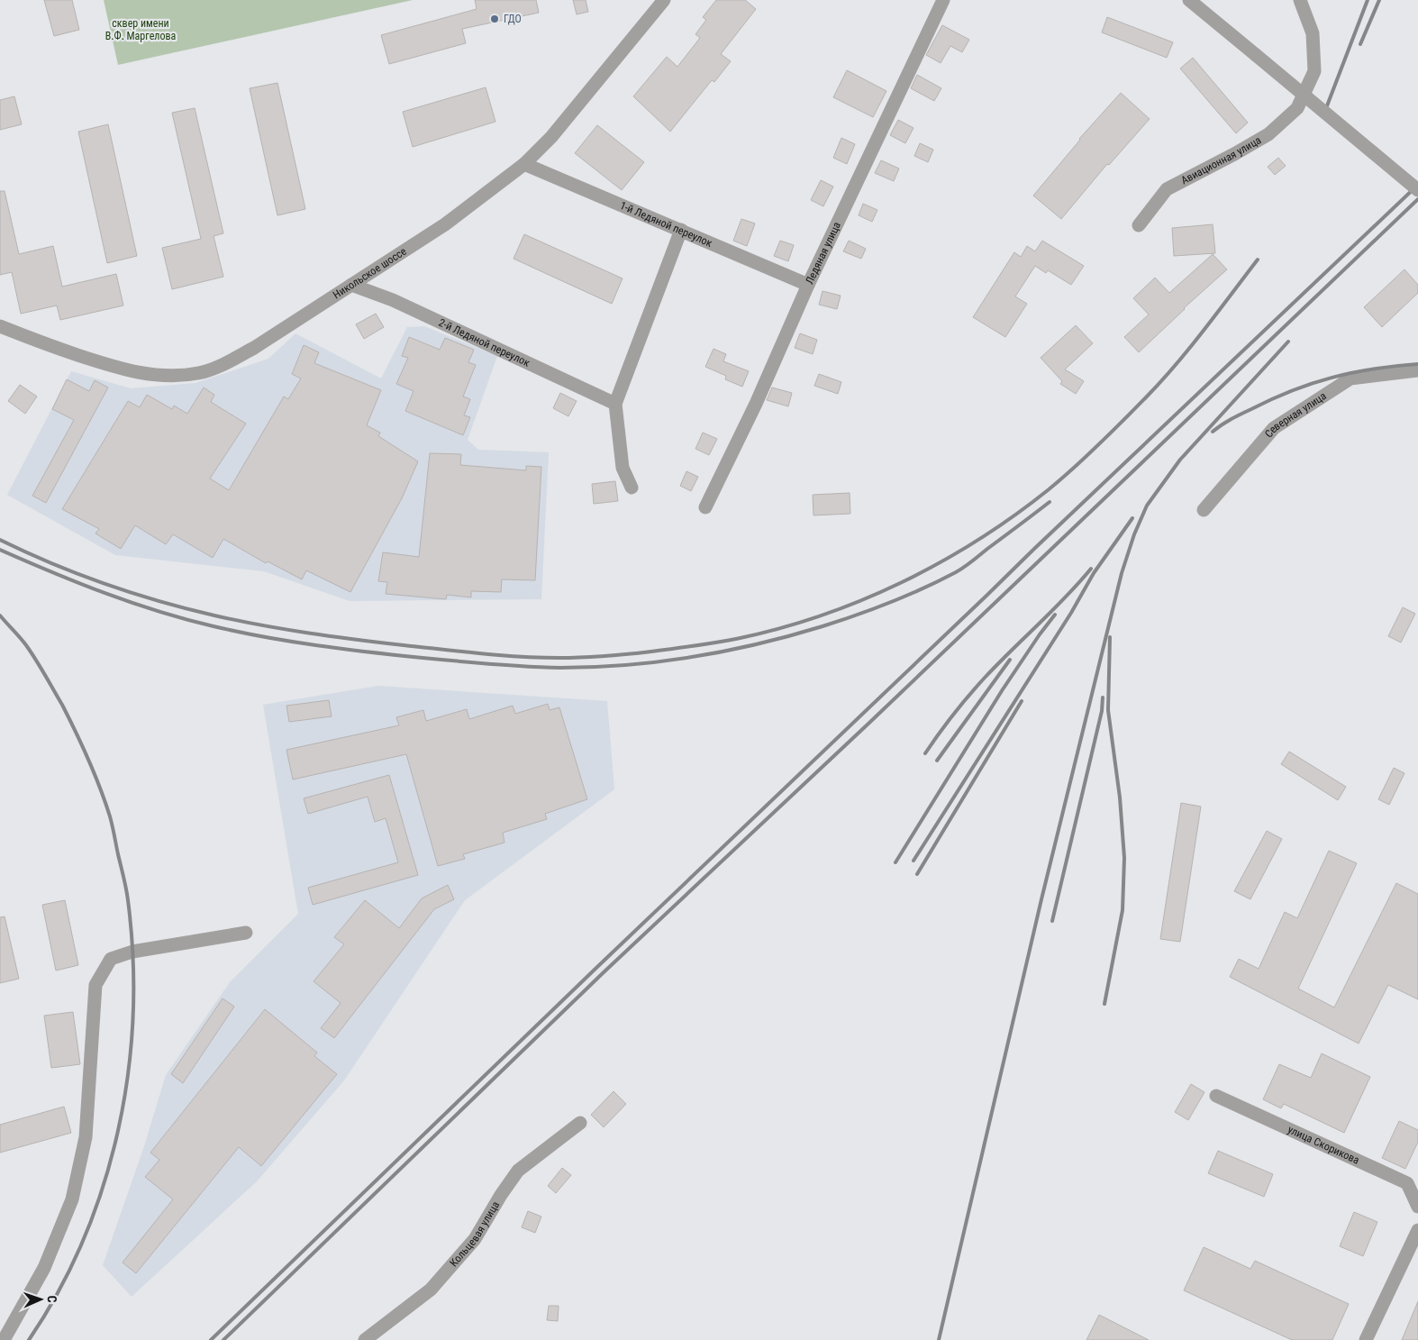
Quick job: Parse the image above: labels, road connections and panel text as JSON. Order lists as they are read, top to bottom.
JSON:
{
  "streets": {
    "street": [
      "Авиационная улица",
      "1-й Ледяной переулок",
      "Ледяная улица",
      "Никольское шоссе",
      "2-й Ледяной переулок",
      "Северная улица",
      "улица Скорикова",
      "Кольцевая улица"
    ]
  },
  "crossings": [
    ["1-й Ледяной переулок", "Ледяная улица"],
    ["1-й Ледяной переулок", "Никольское шоссе"],
    ["Никольское шоссе", "2-й Ледяной переулок"]
  ],
  "parks": ["сквер имени В.Ф. Маргелова"],
  "places": ["ГДО"],
  "north": "right"
}
